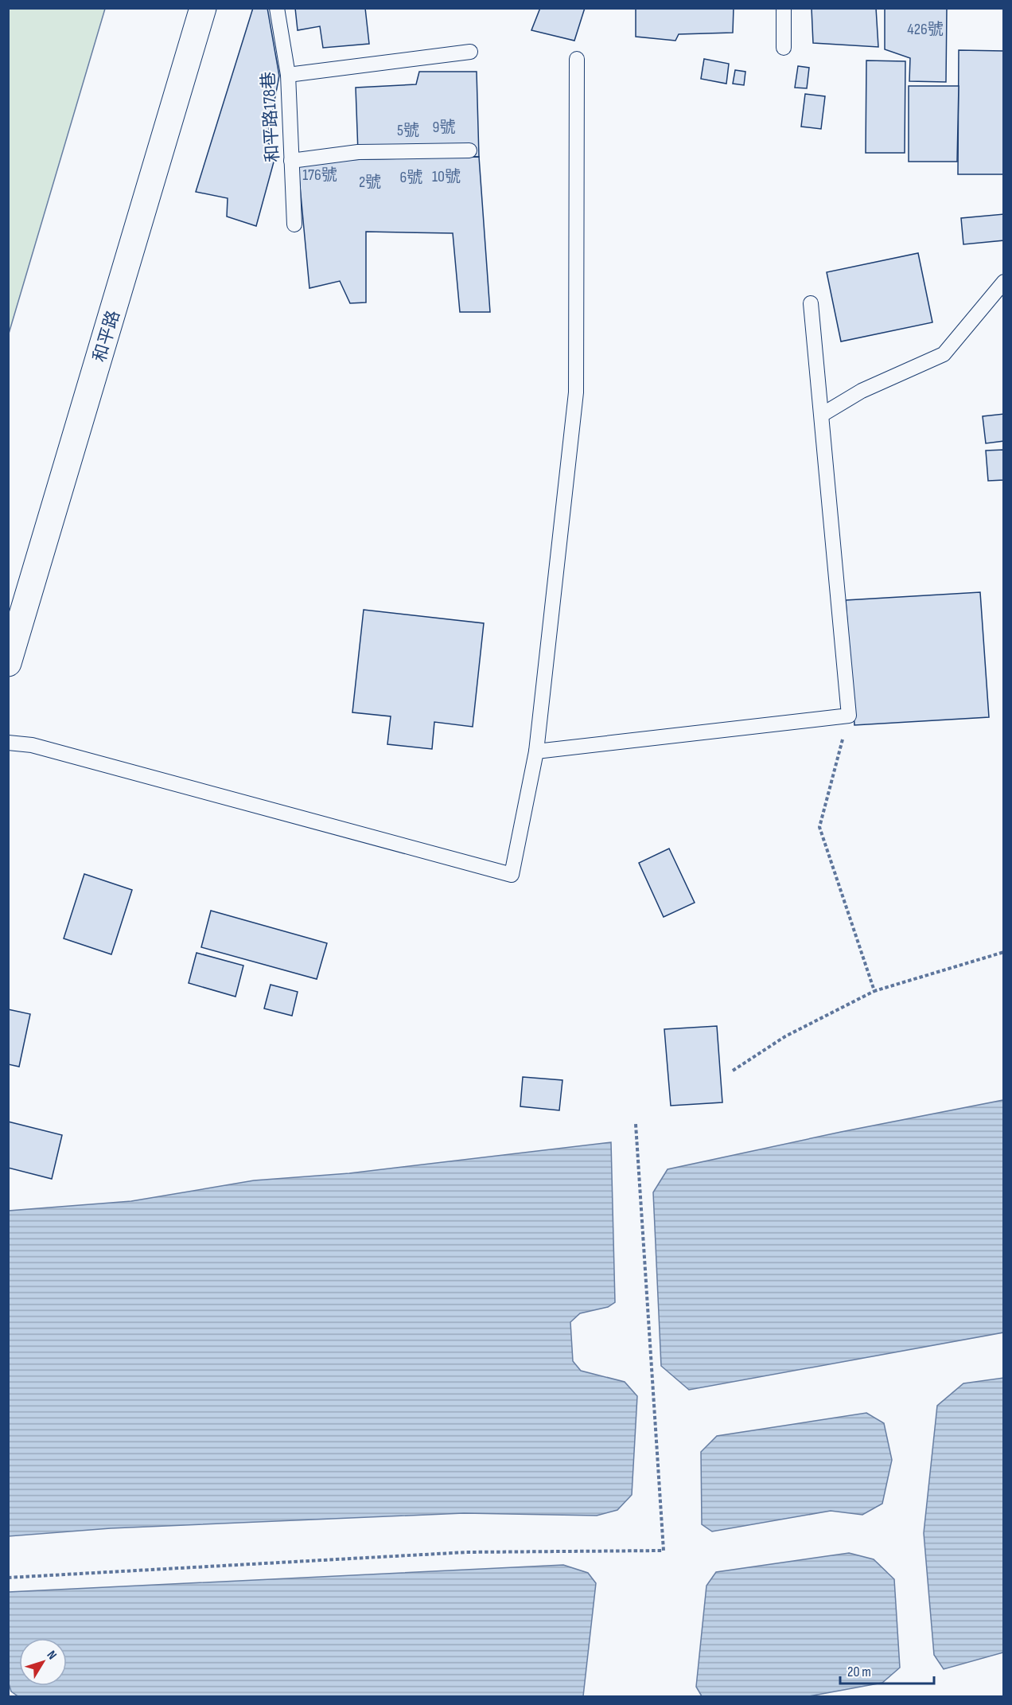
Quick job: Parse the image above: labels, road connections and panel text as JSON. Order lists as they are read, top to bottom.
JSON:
{
  "streets": {
    "street": ["和平路"],
    "lane": ["和平路178巷"]
  },
  "house_numbers": [
    "426號",
    "9號",
    "5號",
    "176號",
    "10號",
    "6號",
    "2號"
  ],
  "scale_bar": "20 m",
  "north": "top right"
}
